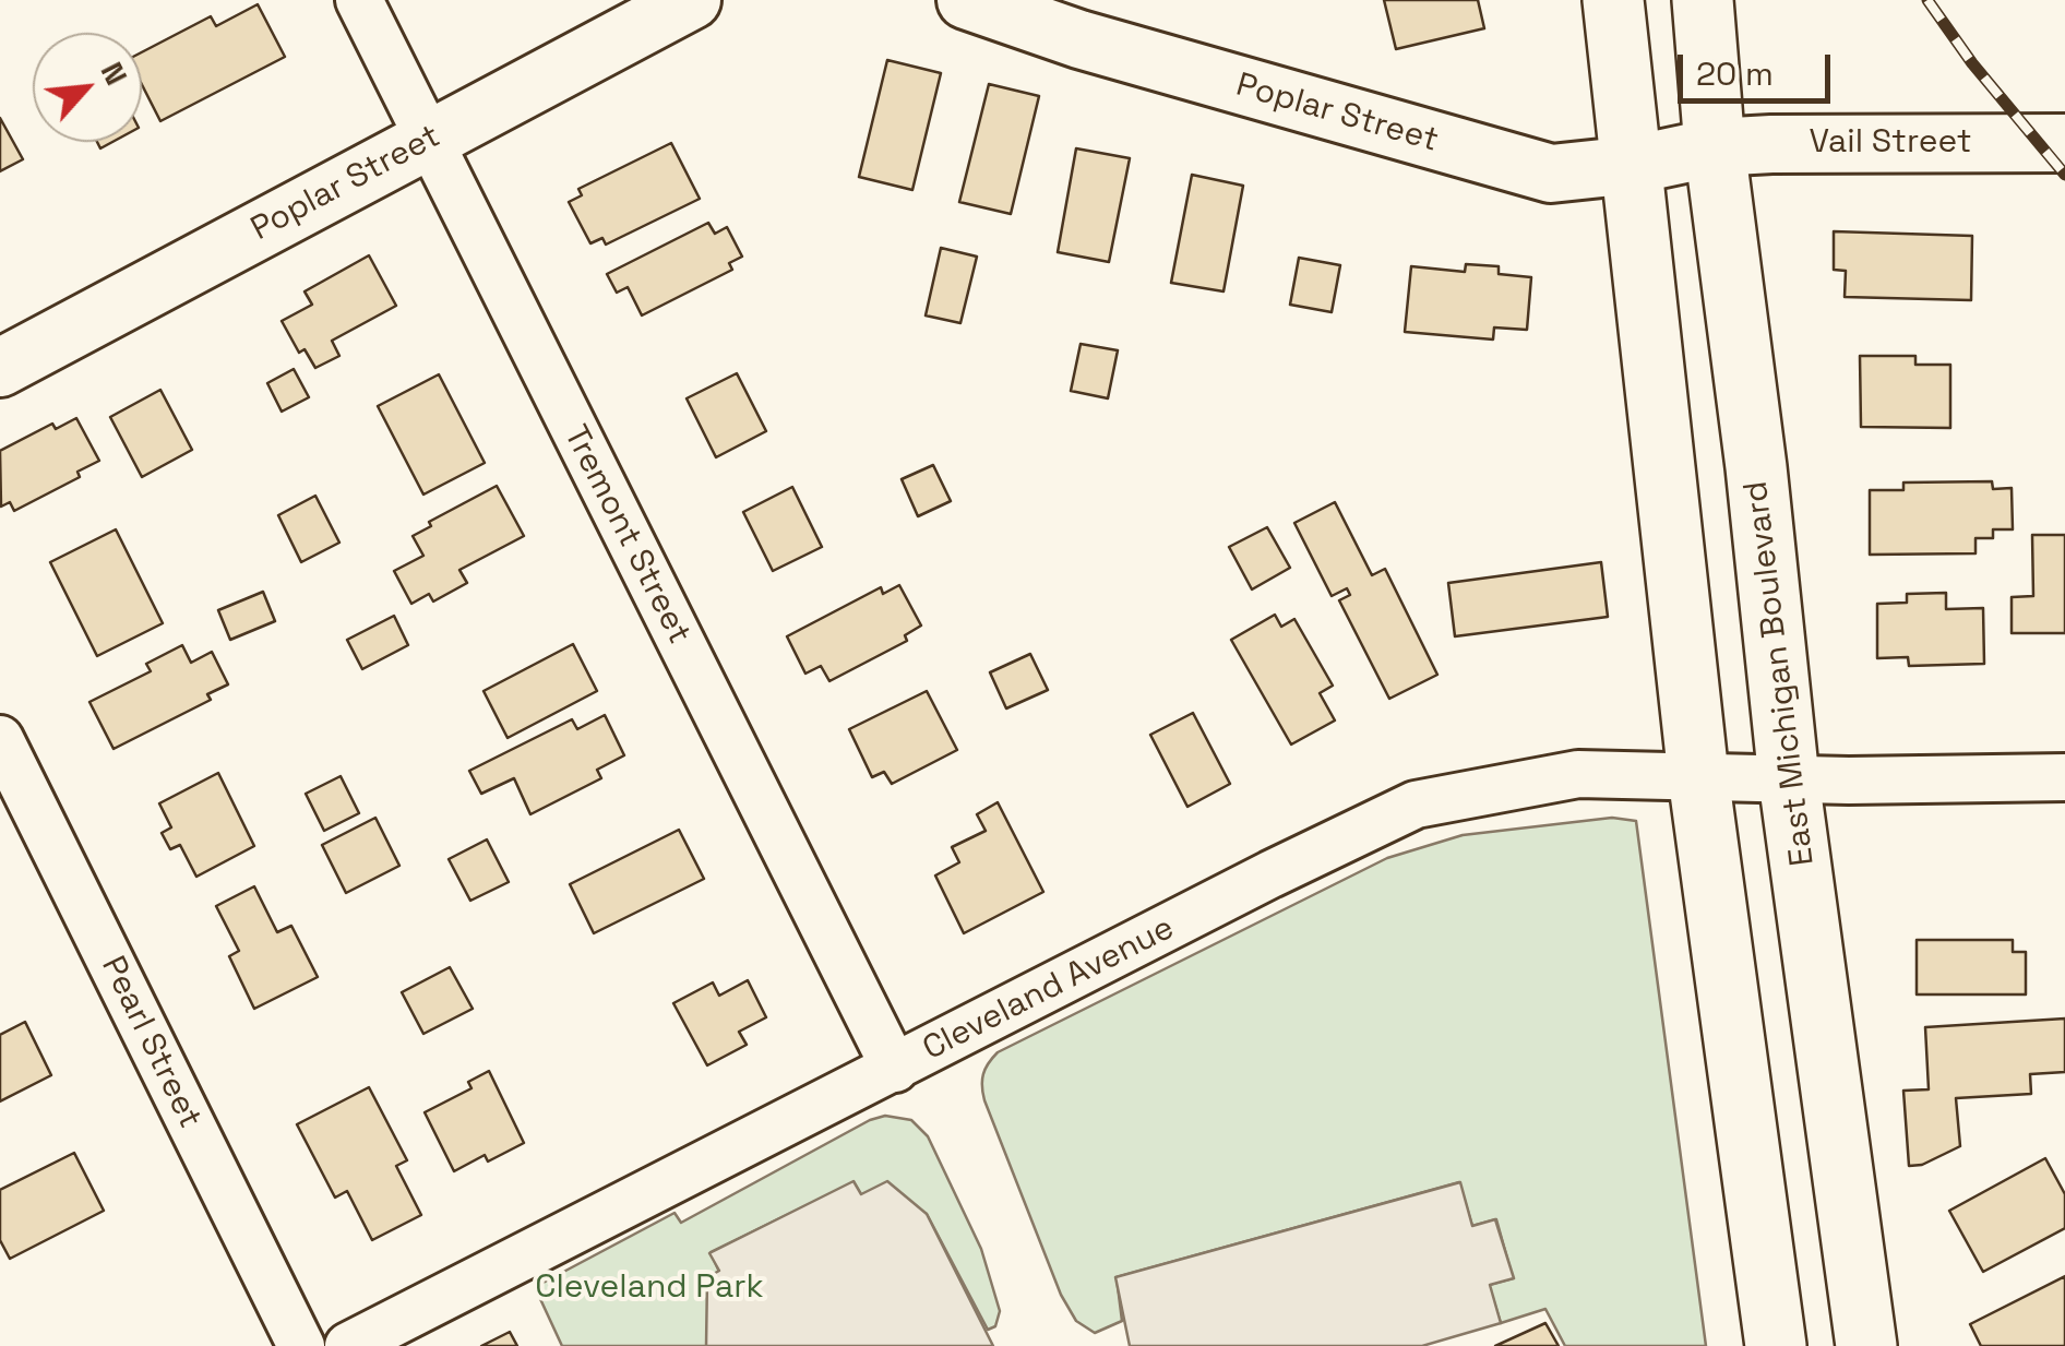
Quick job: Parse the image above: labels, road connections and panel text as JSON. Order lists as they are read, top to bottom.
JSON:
{
  "streets": {
    "main road": ["East Michigan Boulevard"],
    "street": [
      "Poplar Street",
      "Vail Street",
      "Tremont Street",
      "Cleveland Avenue",
      "Pearl Street"
    ]
  },
  "crossings": [
    ["Poplar Street", "Vail Street"],
    ["Poplar Street", "Tremont Street"],
    ["Poplar Street", "East Michigan Boulevard"],
    ["Vail Street", "East Michigan Boulevard"],
    ["Tremont Street", "Cleveland Avenue"],
    ["East Michigan Boulevard", "Cleveland Avenue"]
  ],
  "parks": ["Cleveland Park"],
  "scale_bar": "20 m",
  "north": "top right"
}
